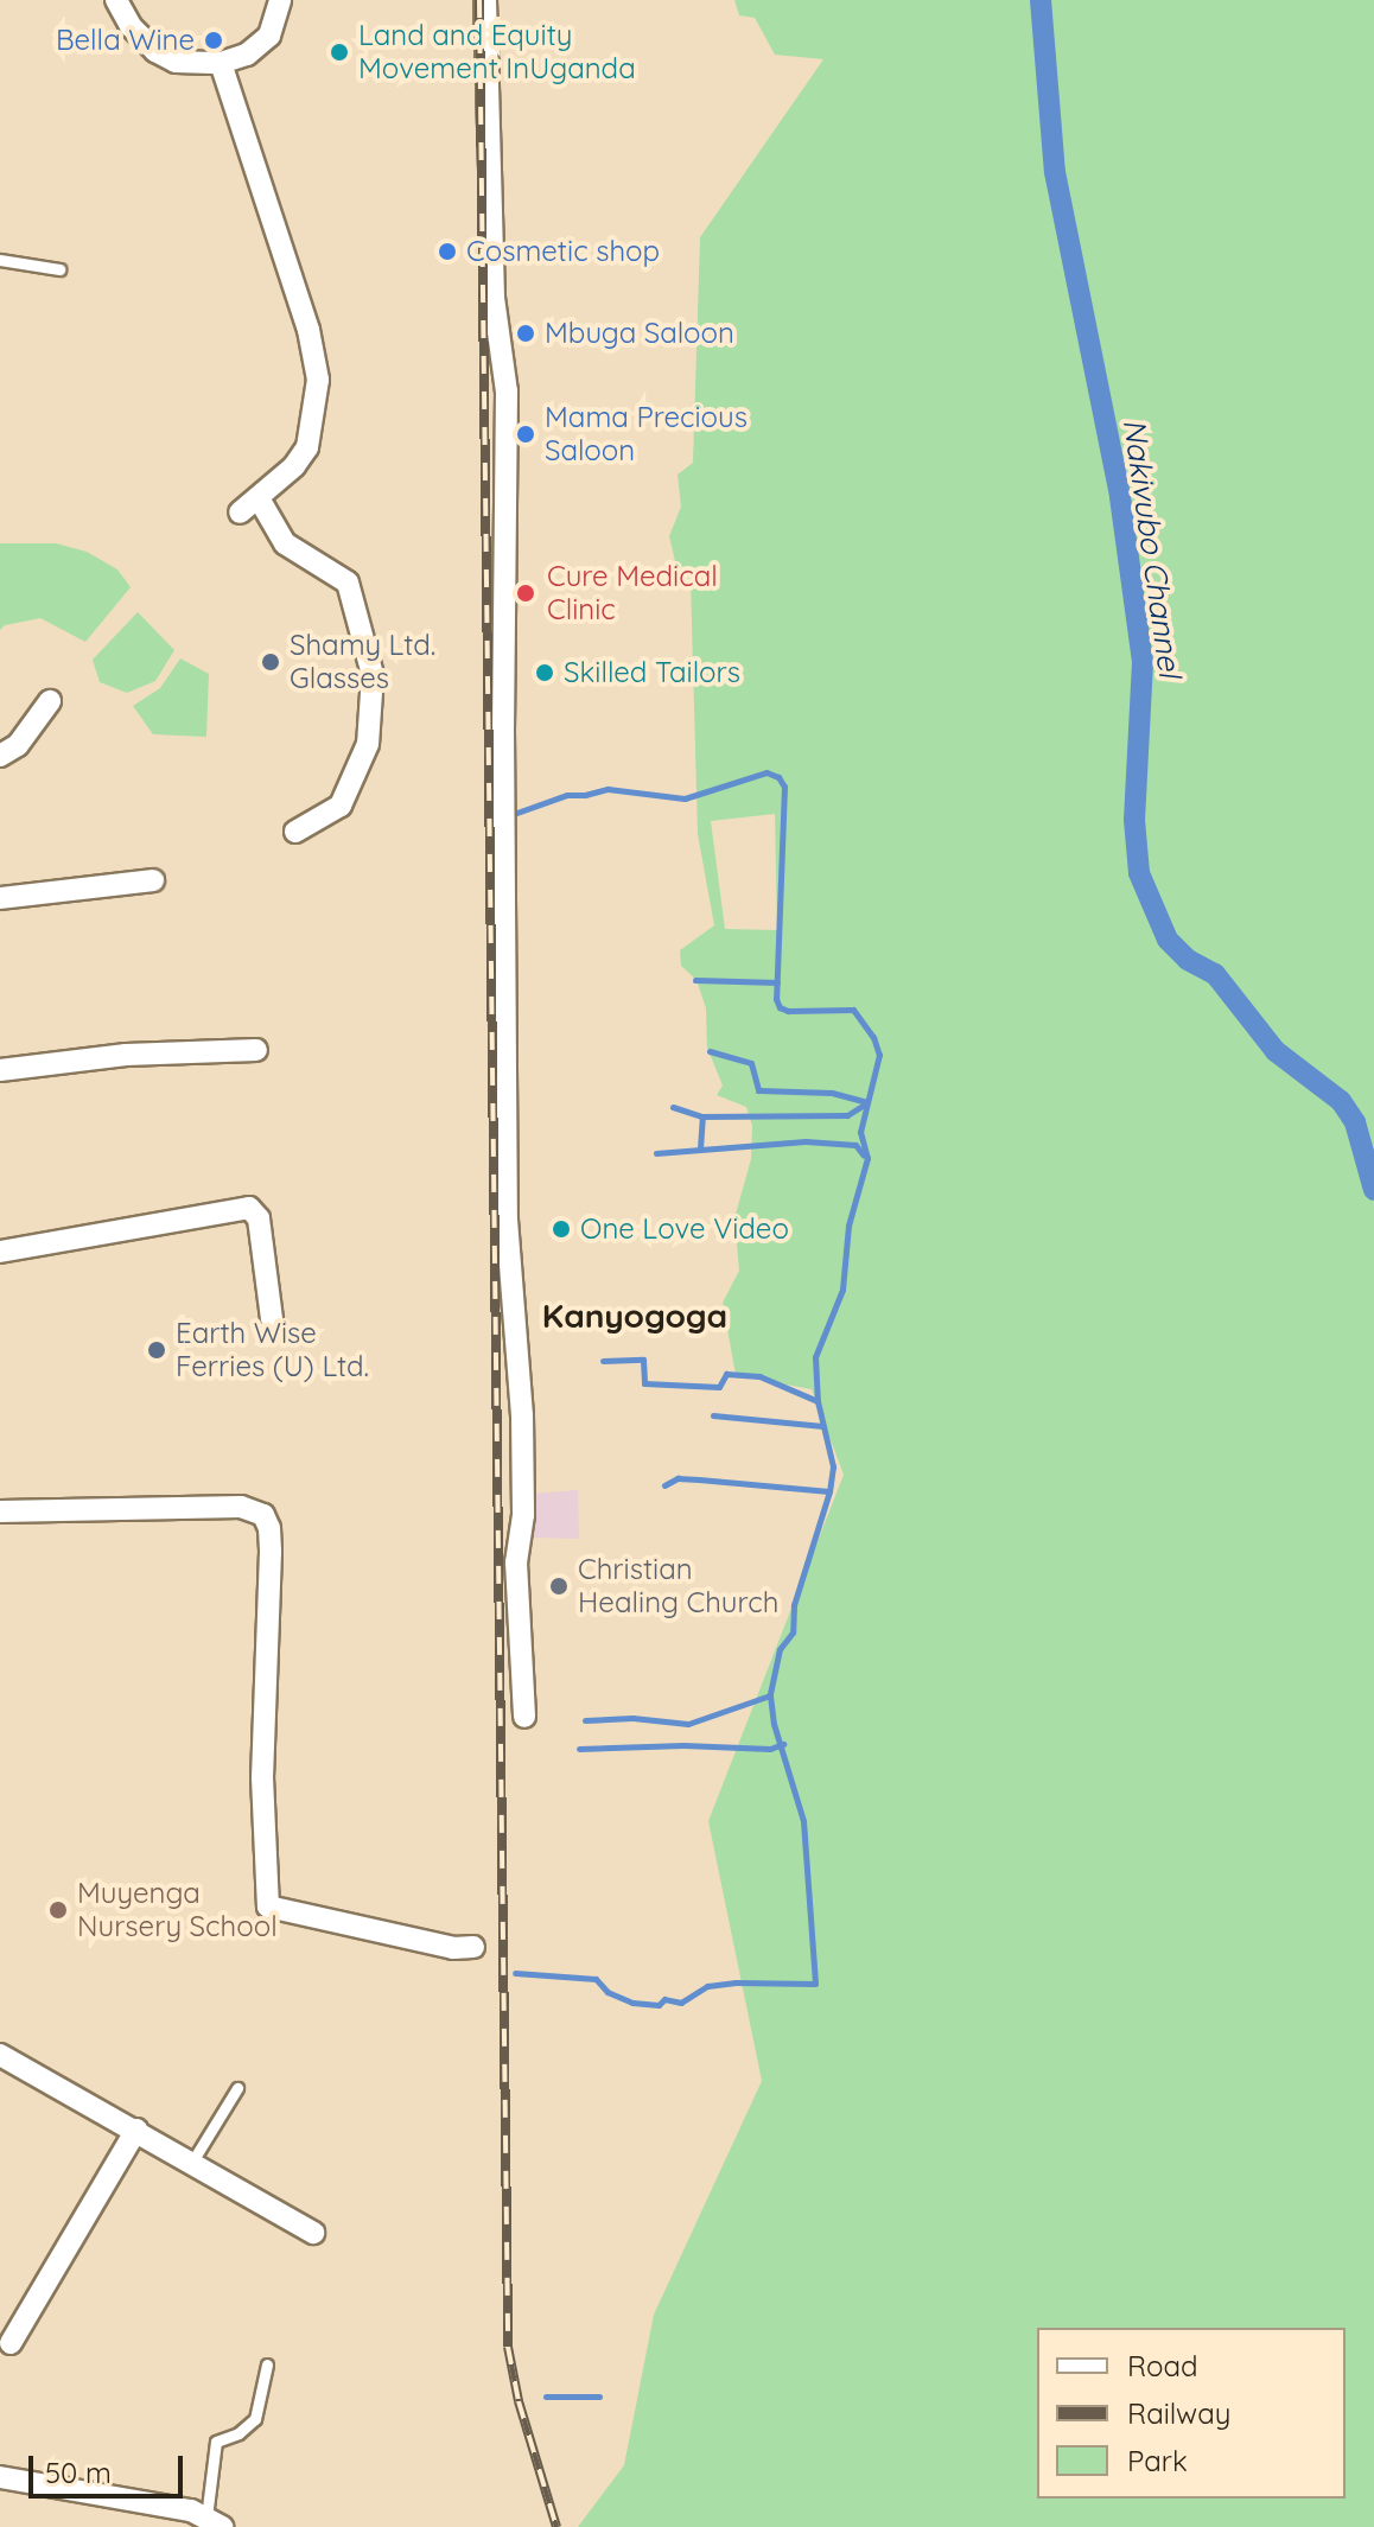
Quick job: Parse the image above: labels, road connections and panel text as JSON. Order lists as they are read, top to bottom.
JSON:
{
  "districts": ["Kanyogoga"],
  "water": ["Nakivubo Channel"],
  "places": [
    "Bella Wine",
    "Land and Equity Movement InUganda",
    "Cosmetic shop",
    "Mbuga Saloon",
    "Mama Precious Saloon",
    "Cure Medical Clinic",
    "Shamy Ltd. Glasses",
    "Skilled Tailors",
    "One Love Video",
    "Earth Wise Ferries (U) Ltd.",
    "Christian Healing Church",
    "Muyenga Nursery School"
  ],
  "legend": ["Road", "Railway", "Park"],
  "scale_bar": "50 m"
}
